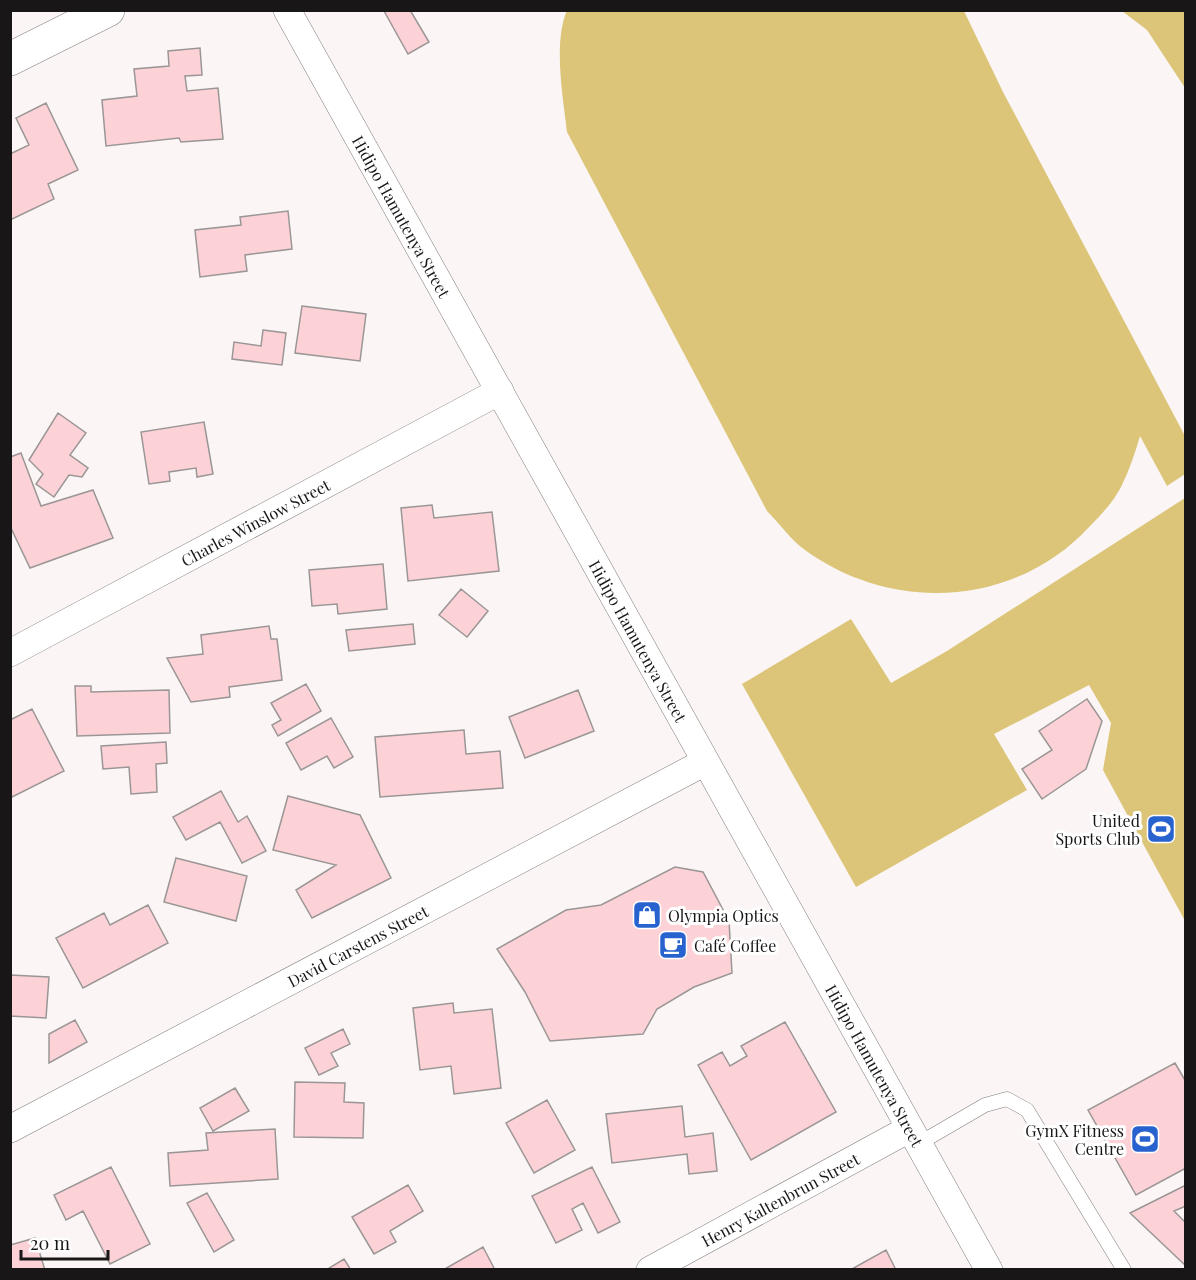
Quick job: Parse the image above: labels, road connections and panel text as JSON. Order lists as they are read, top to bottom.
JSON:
{
  "streets": {
    "street": [
      "Hidipo Hamutenya Street",
      "Charles Winslow Street",
      "David Carstens Street",
      "Henry Kaltenbrun Street"
    ]
  },
  "crossings": [
    ["Hidipo Hamutenya Street", "Charles Winslow Street"],
    ["Hidipo Hamutenya Street", "David Carstens Street"],
    ["Hidipo Hamutenya Street", "Henry Kaltenbrun Street"]
  ],
  "places": {
    "sports": ["United Sports Club", "GymX Fitness Centre"],
    "shop": ["Olympia Optics"],
    "cafe": ["Café Coffee"]
  },
  "scale_bar": "20 m"
}
